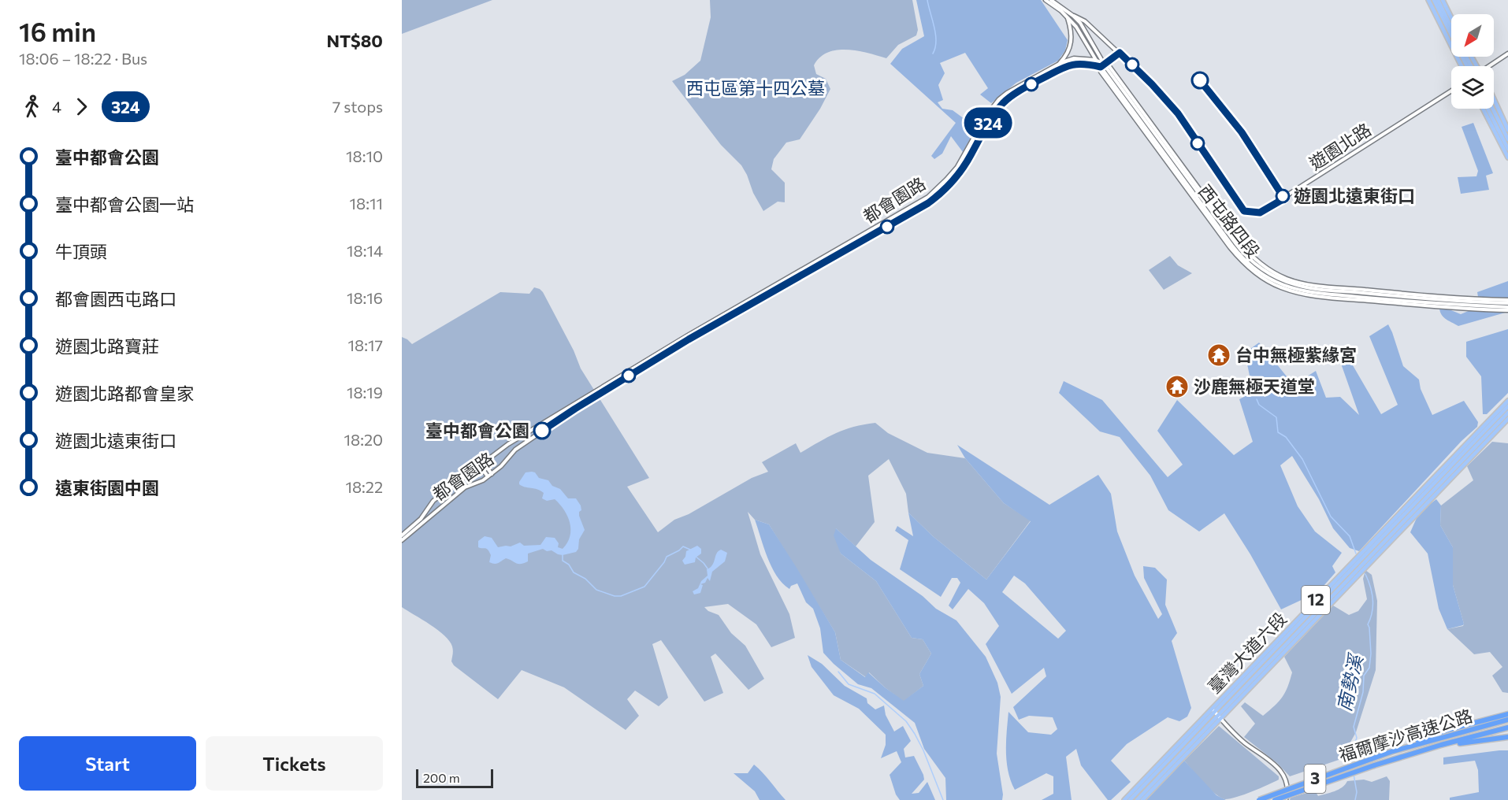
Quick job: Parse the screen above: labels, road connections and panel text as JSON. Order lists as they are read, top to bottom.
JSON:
{
  "streets": {
    "highway": ["福爾摩沙高速公路", "3"],
    "main road": ["12", "臺灣大道六段"],
    "street": ["遊園北路", "都會園路", "西屯路四段"]
  },
  "crossings": [
    ["遊園北路", "西屯路四段"],
    ["都會園路", "西屯路四段"]
  ],
  "water": ["南勢溪"],
  "parks": ["西屯區第十四公墓"],
  "places": {
    "other": ["遊園北遠東街口", "臺中都會公園"],
    "temple": ["台中無極紫緣宮", "沙鹿無極天道堂"]
  },
  "lines": ["bus line 324"],
  "scale_bar": "200 m",
  "north": "bottom left",
  "page": {
    "heading": ["16 min", "18:06 – 18:22 · Bus", "NT$80"],
    "on_map": "324",
    "legs": ["4", "324", "7 stops"],
    "list": [
      {
        "name": "臺中都會公園",
        "value": "18:10"
      },
      {
        "name": "臺中都會公園一站",
        "value": "18:11"
      },
      {
        "name": "牛頂頭",
        "value": "18:14"
      },
      {
        "name": "都會園西屯路口",
        "value": "18:16"
      },
      {
        "name": "遊園北路寶莊",
        "value": "18:17"
      },
      {
        "name": "遊園北路都會皇家",
        "value": "18:19"
      },
      {
        "name": "遊園北遠東街口",
        "value": "18:20"
      },
      {
        "name": "遠東街園中園",
        "value": "18:22"
      }
    ],
    "buttons": ["Start", "Tickets"],
    "scale": "200 m"
  }
}
